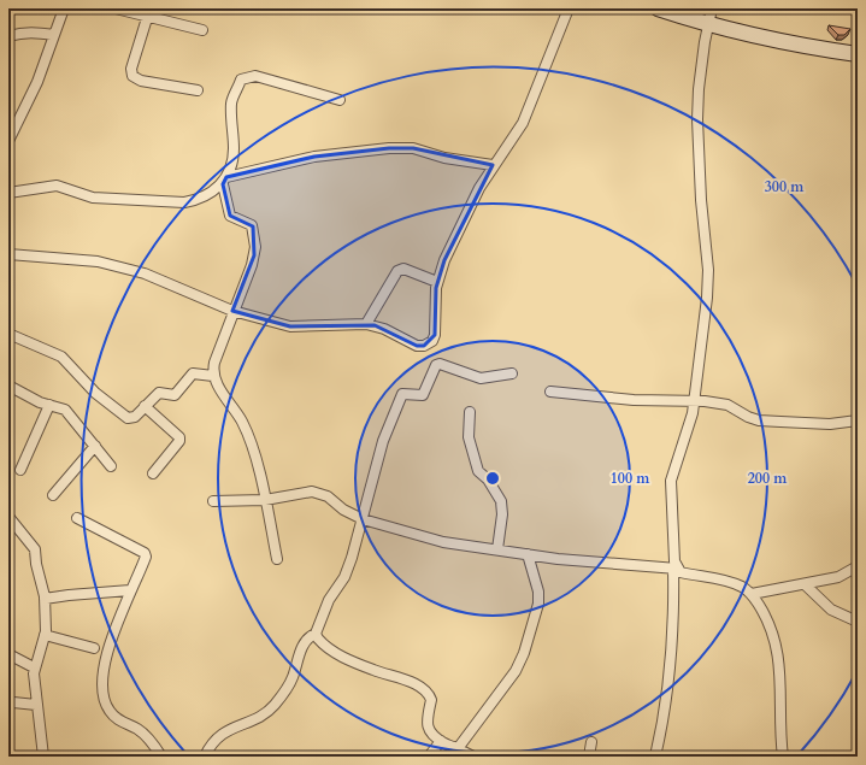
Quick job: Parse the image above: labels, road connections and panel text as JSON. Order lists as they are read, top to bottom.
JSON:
{
  "rings": ["300 m", "100 m", "200 m"]
}
